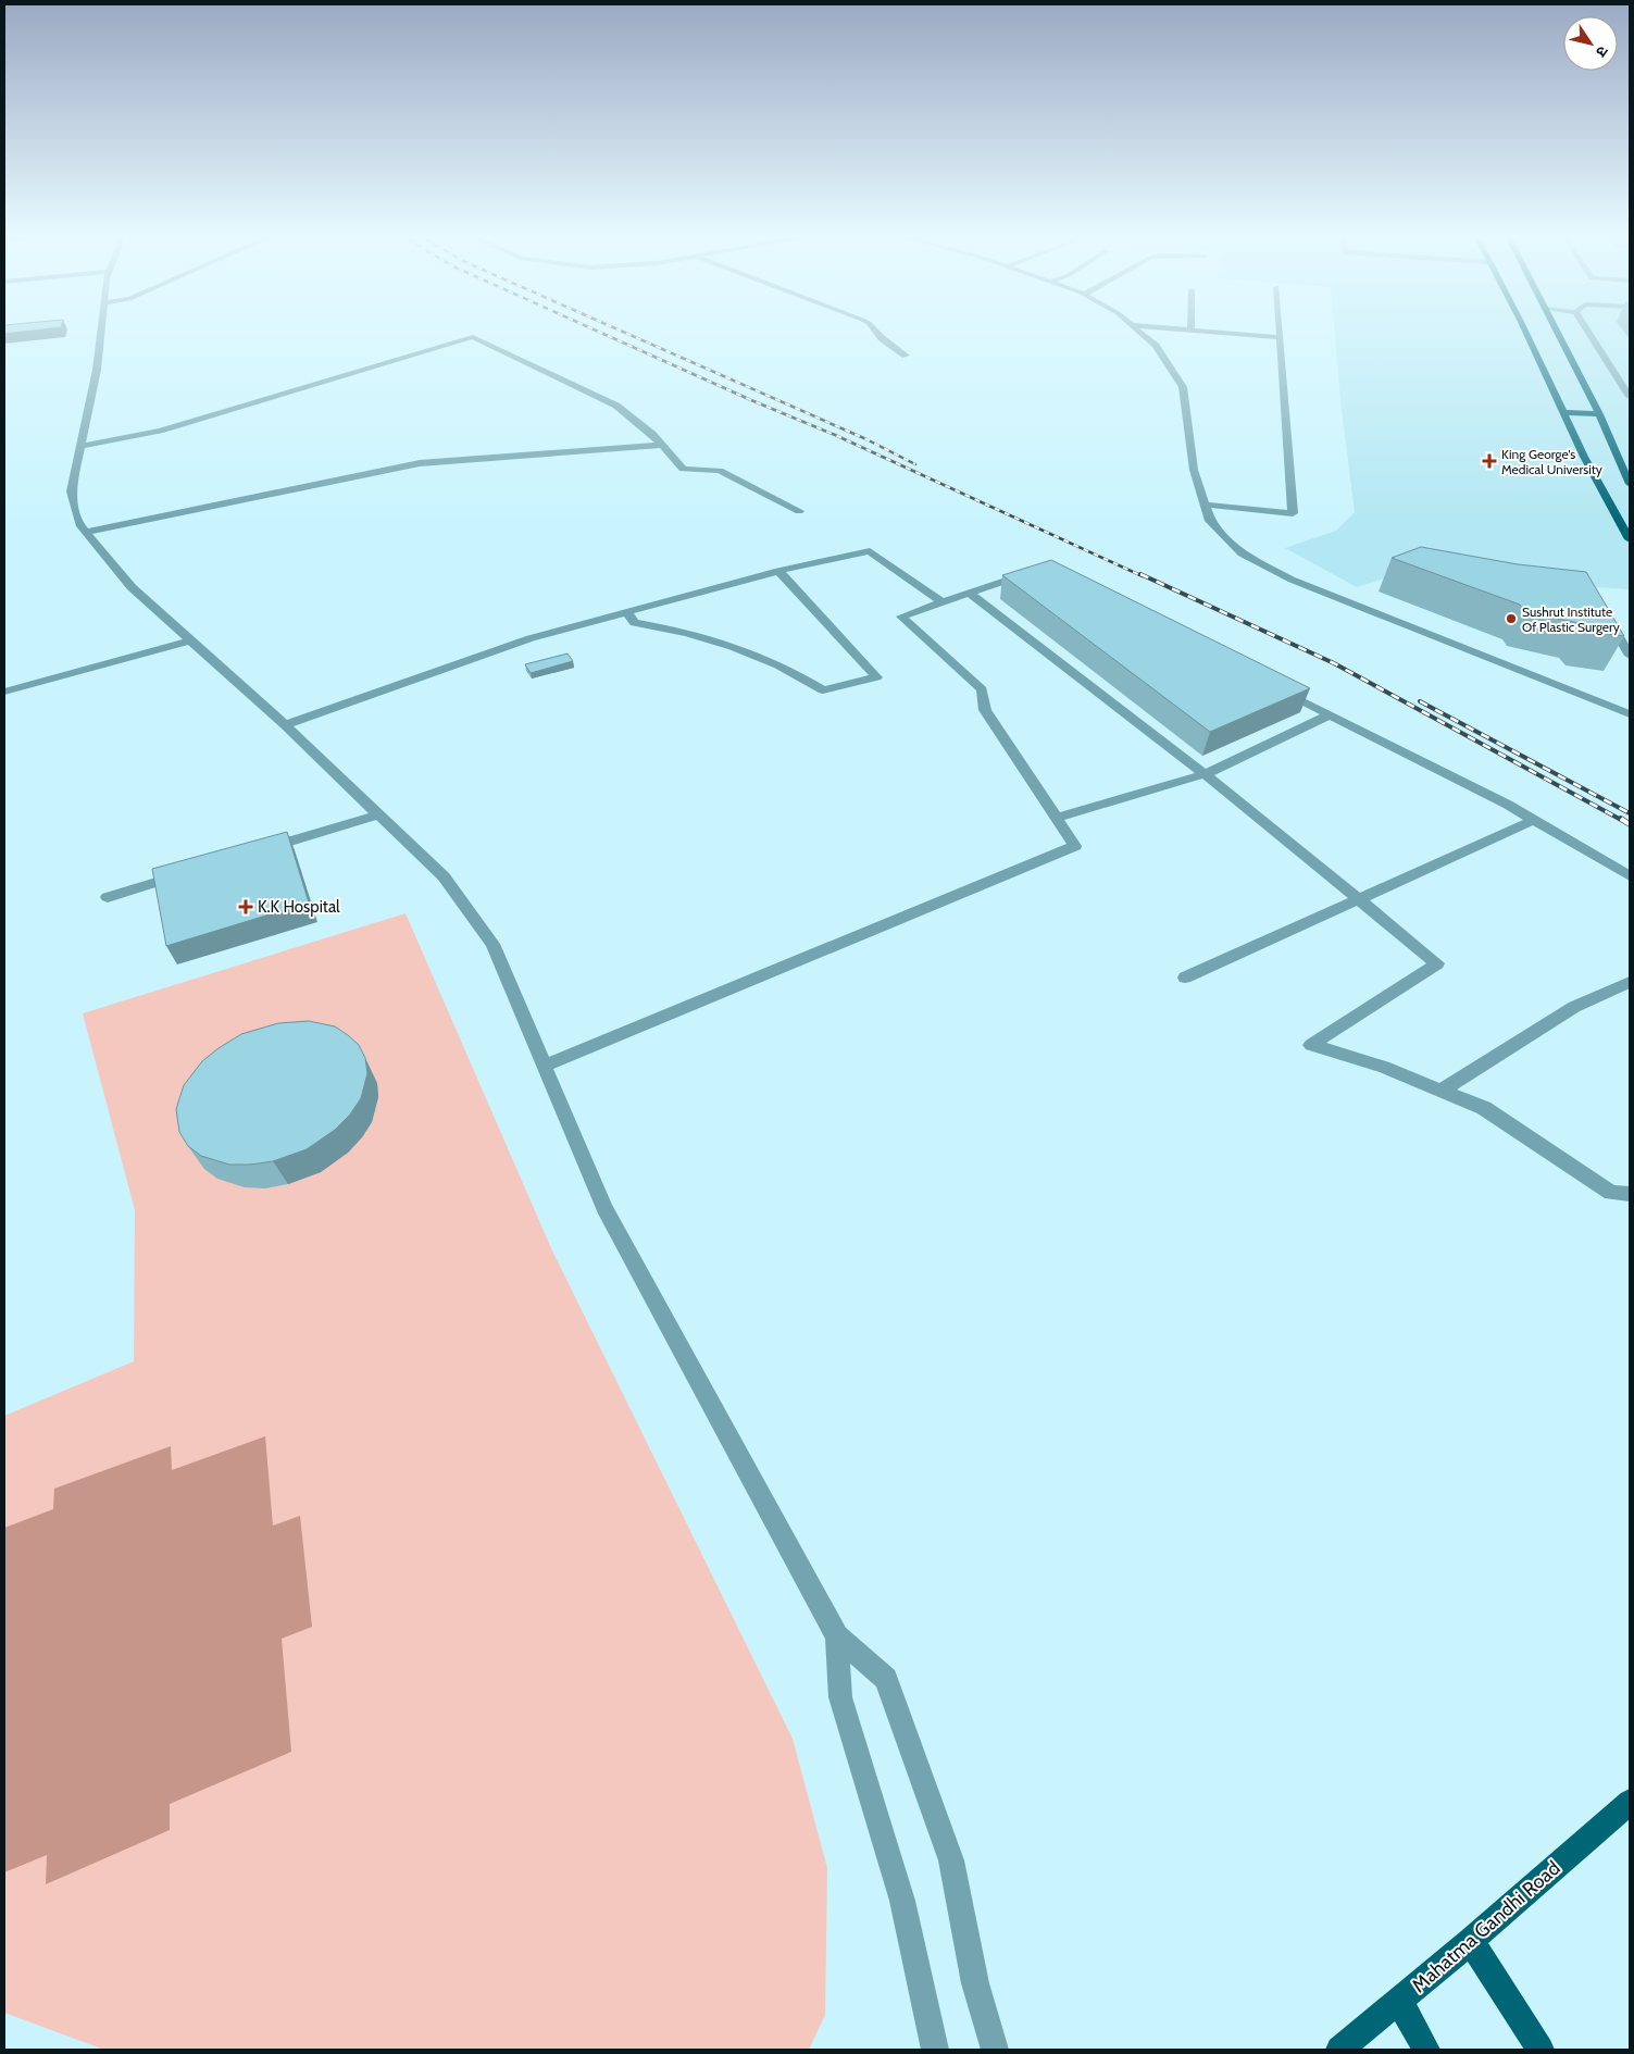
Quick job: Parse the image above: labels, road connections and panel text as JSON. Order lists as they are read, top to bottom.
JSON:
{
  "streets": {
    "main road": ["Mahatma Gandhi Road"]
  },
  "places": {
    "health": ["King George's Medical University", "K.K Hospital"],
    "other": ["Sushrut Institute Of Plastic Surgery"]
  },
  "north": "bottom right"
}
